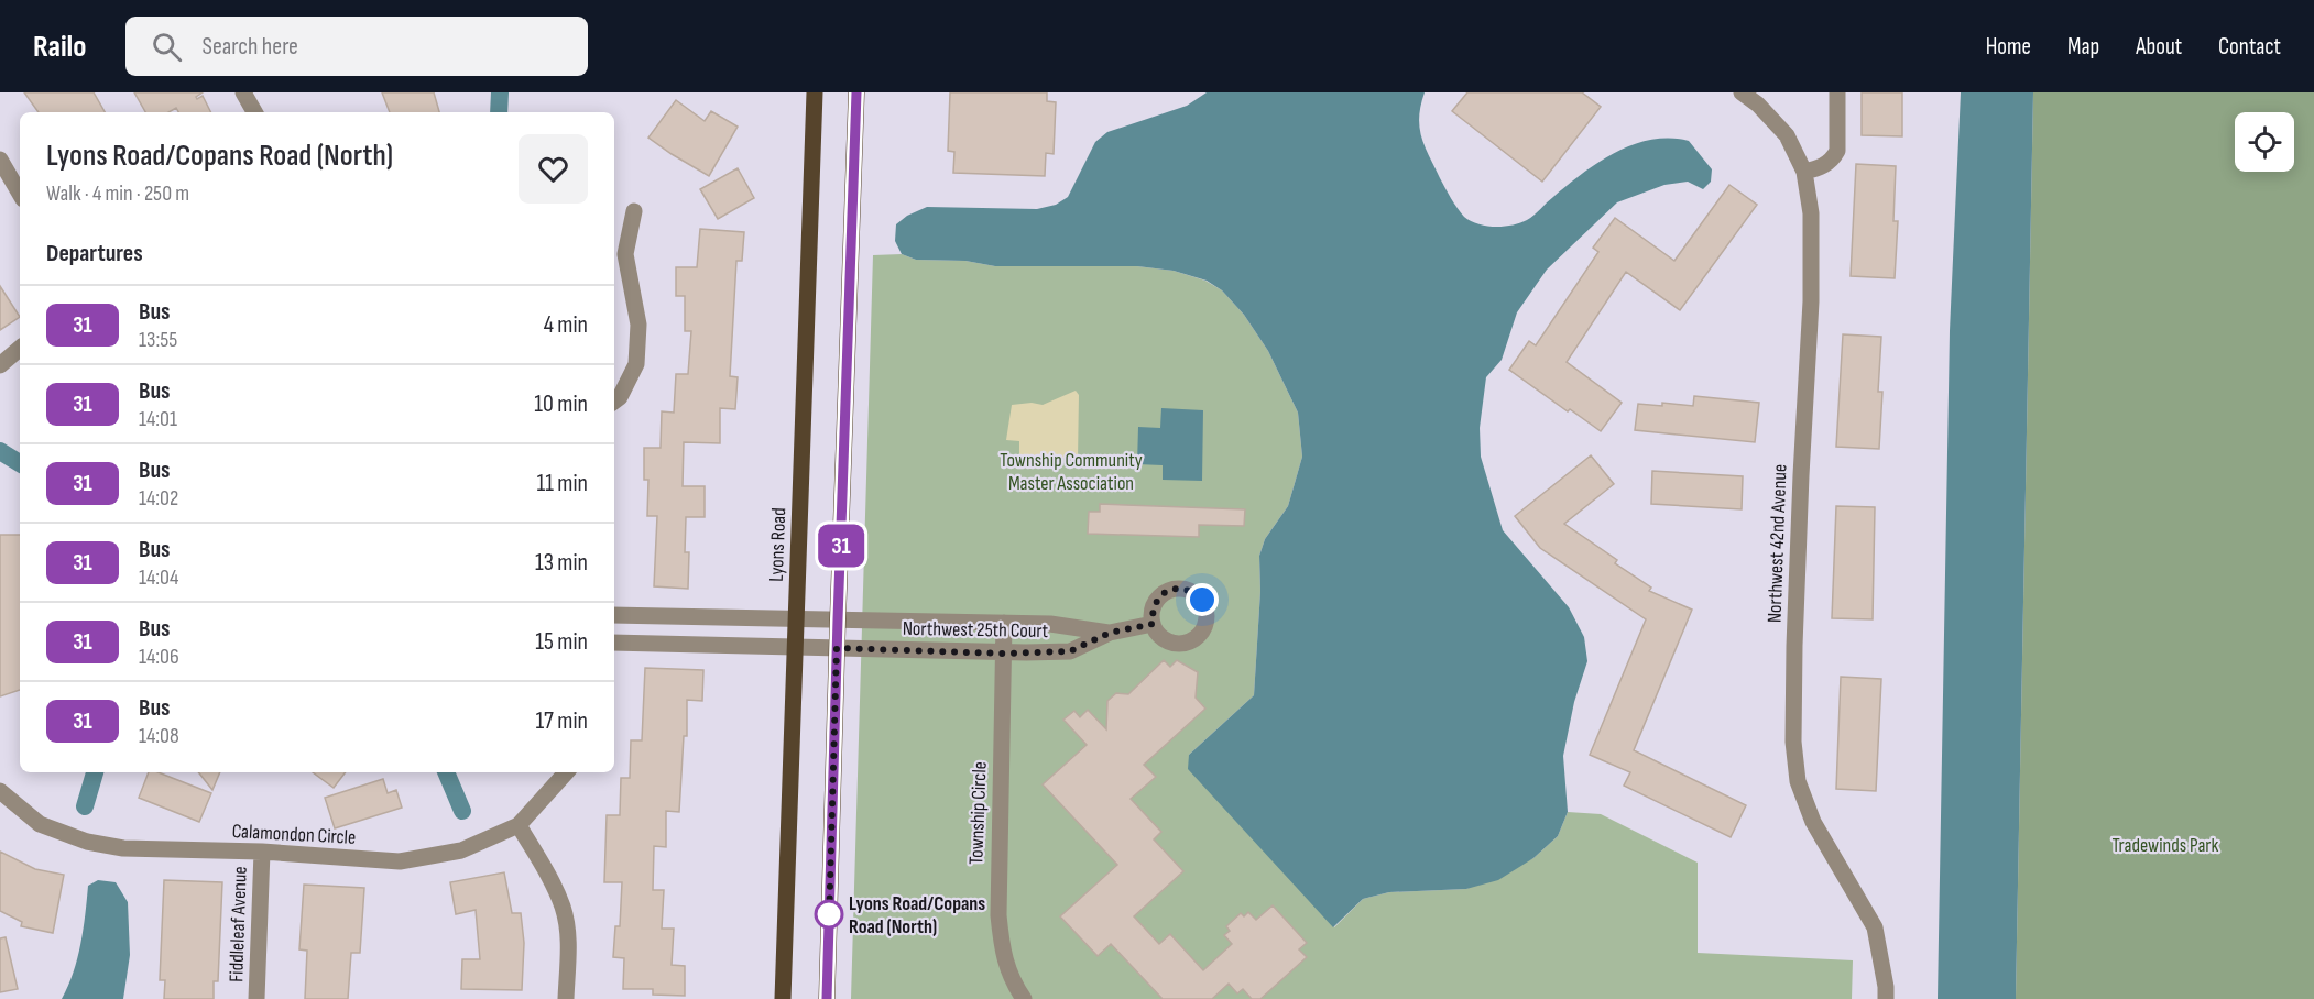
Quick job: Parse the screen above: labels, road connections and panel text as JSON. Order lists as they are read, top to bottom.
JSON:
{
  "streets": {
    "main road": ["Lyons Road"],
    "street": [
      "Northwest 42nd Avenue",
      "Northwest 25th Court",
      "Township Circle",
      "Calamondon Circle",
      "Fiddleleaf Avenue"
    ]
  },
  "crossings": [
    ["Lyons Road", "Northwest 25th Court"],
    ["Northwest 25th Court", "Township Circle"],
    ["Calamondon Circle", "Fiddleleaf Avenue"]
  ],
  "parks": ["Township Community Master Association", "Tradewinds Park"],
  "places": ["Lyons Road/Copans Road (North)"],
  "lines": ["bus line 31"],
  "page": {
    "header": "Railo",
    "search": "Search here",
    "nav": [
      "Home",
      "Map",
      "About",
      "Contact"
    ],
    "on_map": "31",
    "heading": [
      ["Lyons Road/Copans Road (North)", "Walk · 4 min · 250 m"],
      "Departures"
    ],
    "list": [
      {
        "mark": "31",
        "name": "Bus",
        "note": "13:55",
        "value": "4 min"
      },
      {
        "mark": "31",
        "name": "Bus",
        "note": "14:01",
        "value": "10 min"
      },
      {
        "mark": "31",
        "name": "Bus",
        "note": "14:02",
        "value": "11 min"
      },
      {
        "mark": "31",
        "name": "Bus",
        "note": "14:04",
        "value": "13 min"
      },
      {
        "mark": "31",
        "name": "Bus",
        "note": "14:06",
        "value": "15 min"
      },
      {
        "mark": "31",
        "name": "Bus",
        "note": "14:08",
        "value": "17 min"
      }
    ]
  }
}
